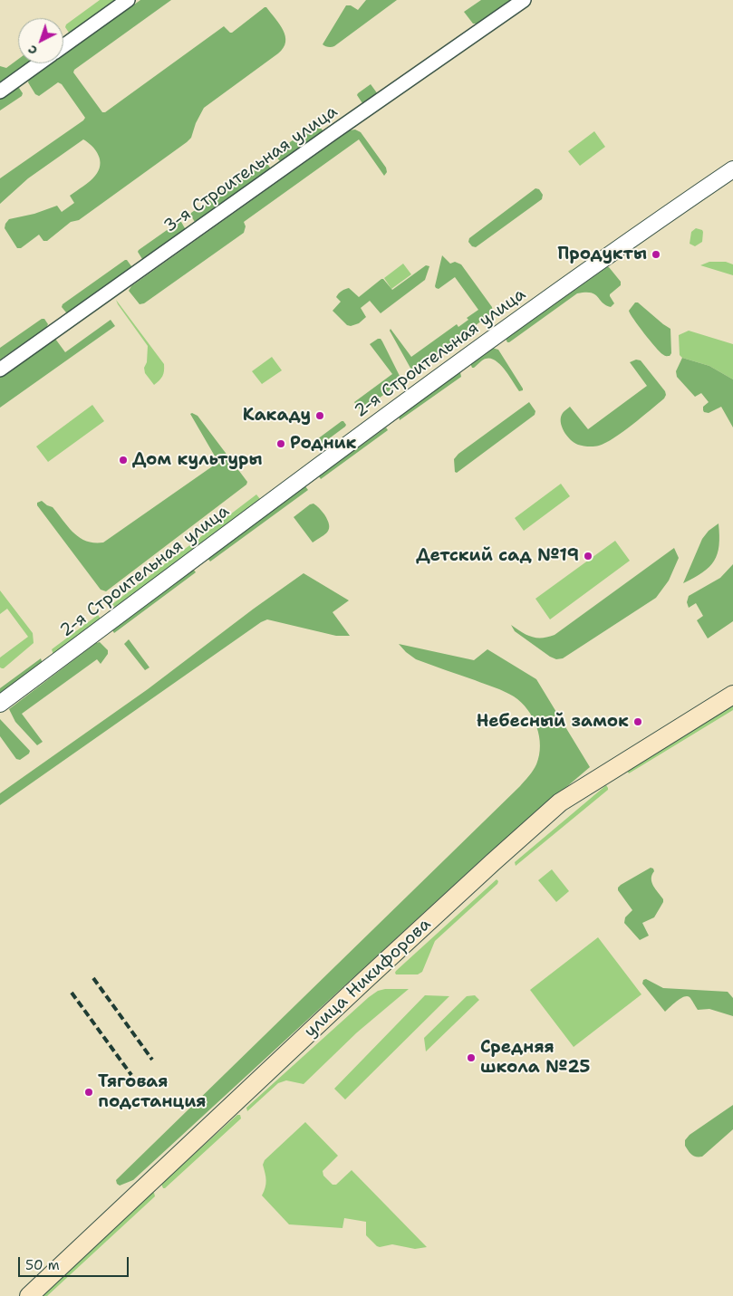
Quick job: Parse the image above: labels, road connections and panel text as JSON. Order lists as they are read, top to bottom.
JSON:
{
  "streets": {
    "main road": ["улица Никифорова"],
    "street": ["3-я Строительная улица", "2-я Строительная улица"]
  },
  "places": [
    "Продукты",
    "Какаду",
    "Родник",
    "Дом культуры",
    "Детский сад №19",
    "Небесный замок",
    "Средняя школа №25",
    "Тяговая подстанция"
  ],
  "scale_bar": "50 m",
  "north": "bottom left"
}
